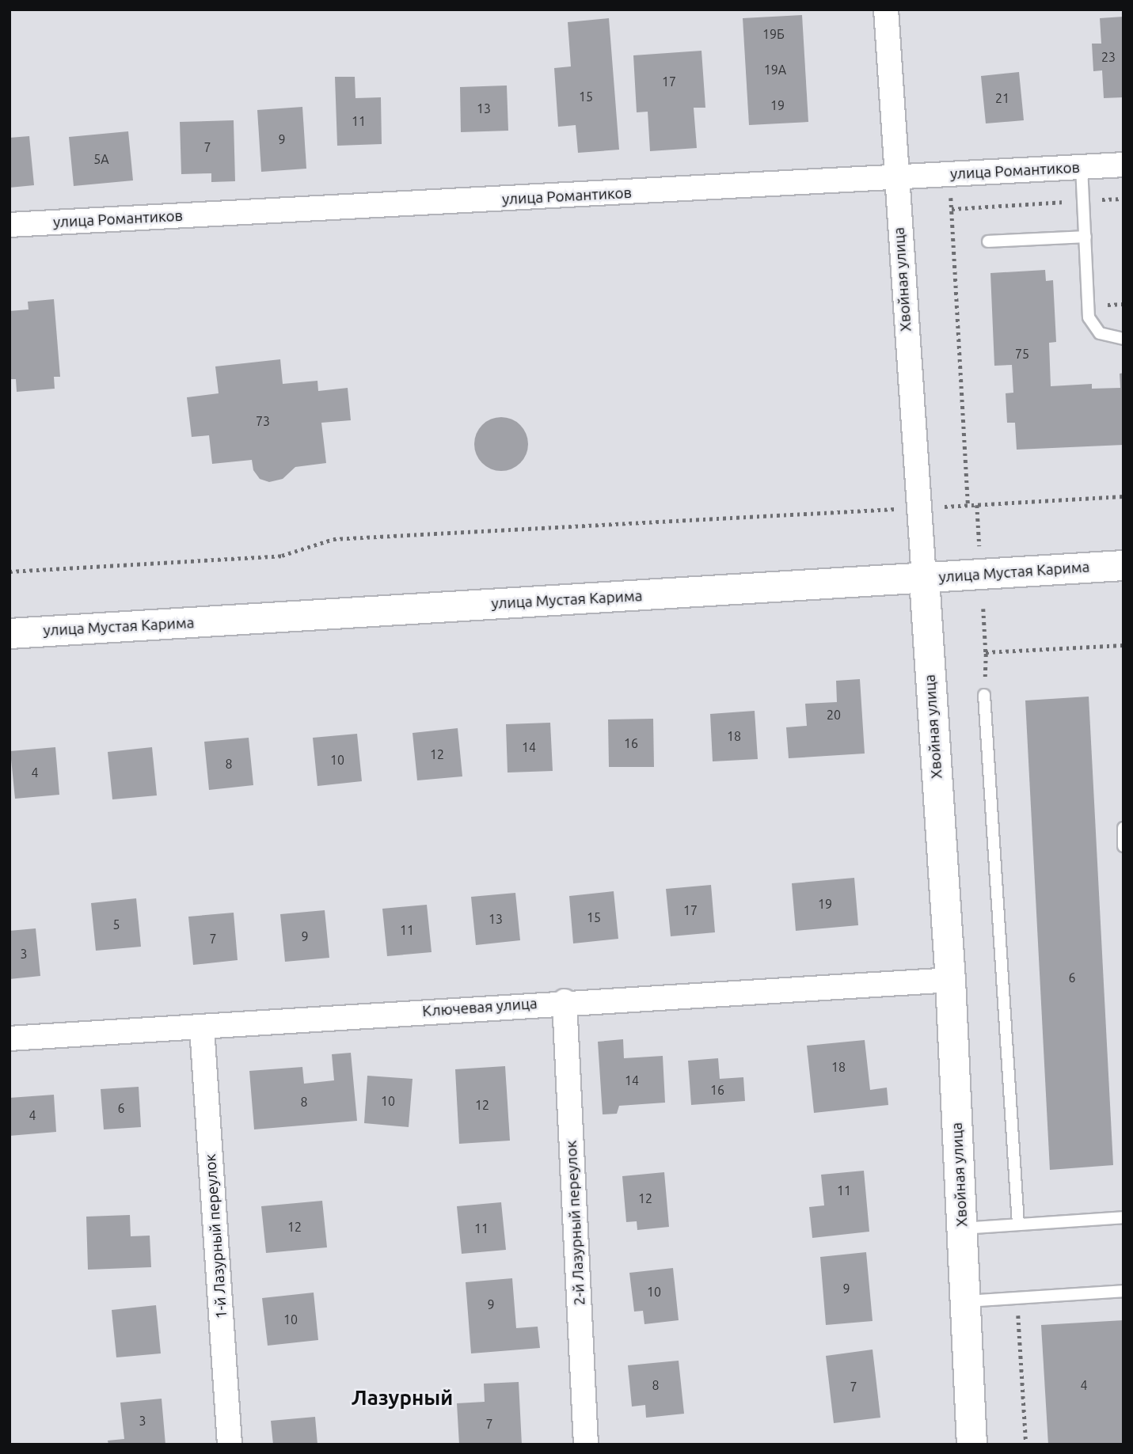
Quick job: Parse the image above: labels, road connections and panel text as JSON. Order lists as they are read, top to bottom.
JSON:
{
  "streets": {
    "street": [
      "улица Романтиков",
      "Хвойная улица",
      "улица Мустая Карима",
      "Ключевая улица",
      "2-й Лазурный переулок",
      "1-й Лазурный переулок"
    ]
  },
  "crossings": [
    ["улица Романтиков", "Хвойная улица"],
    ["Хвойная улица", "улица Мустая Карима"],
    ["Хвойная улица", "Ключевая улица"],
    ["Ключевая улица", "2-й Лазурный переулок"],
    ["Ключевая улица", "1-й Лазурный переулок"]
  ],
  "districts": ["Лазурный"],
  "house_numbers": [
    "19Б",
    "23",
    "19А",
    "17",
    "15",
    "21",
    "19",
    "13",
    "11",
    "9",
    "7",
    "5А",
    "75",
    "73",
    "20",
    "18",
    "16",
    "14",
    "12",
    "10",
    "8",
    "4",
    "19",
    "17",
    "15",
    "13",
    "5",
    "11",
    "9",
    "7",
    "3",
    "6",
    "18",
    "14",
    "16",
    "10",
    "8",
    "12",
    "6",
    "4",
    "11",
    "12",
    "12",
    "11",
    "9",
    "10",
    "9",
    "10",
    "8",
    "4",
    "7",
    "3",
    "7"
  ]
}
